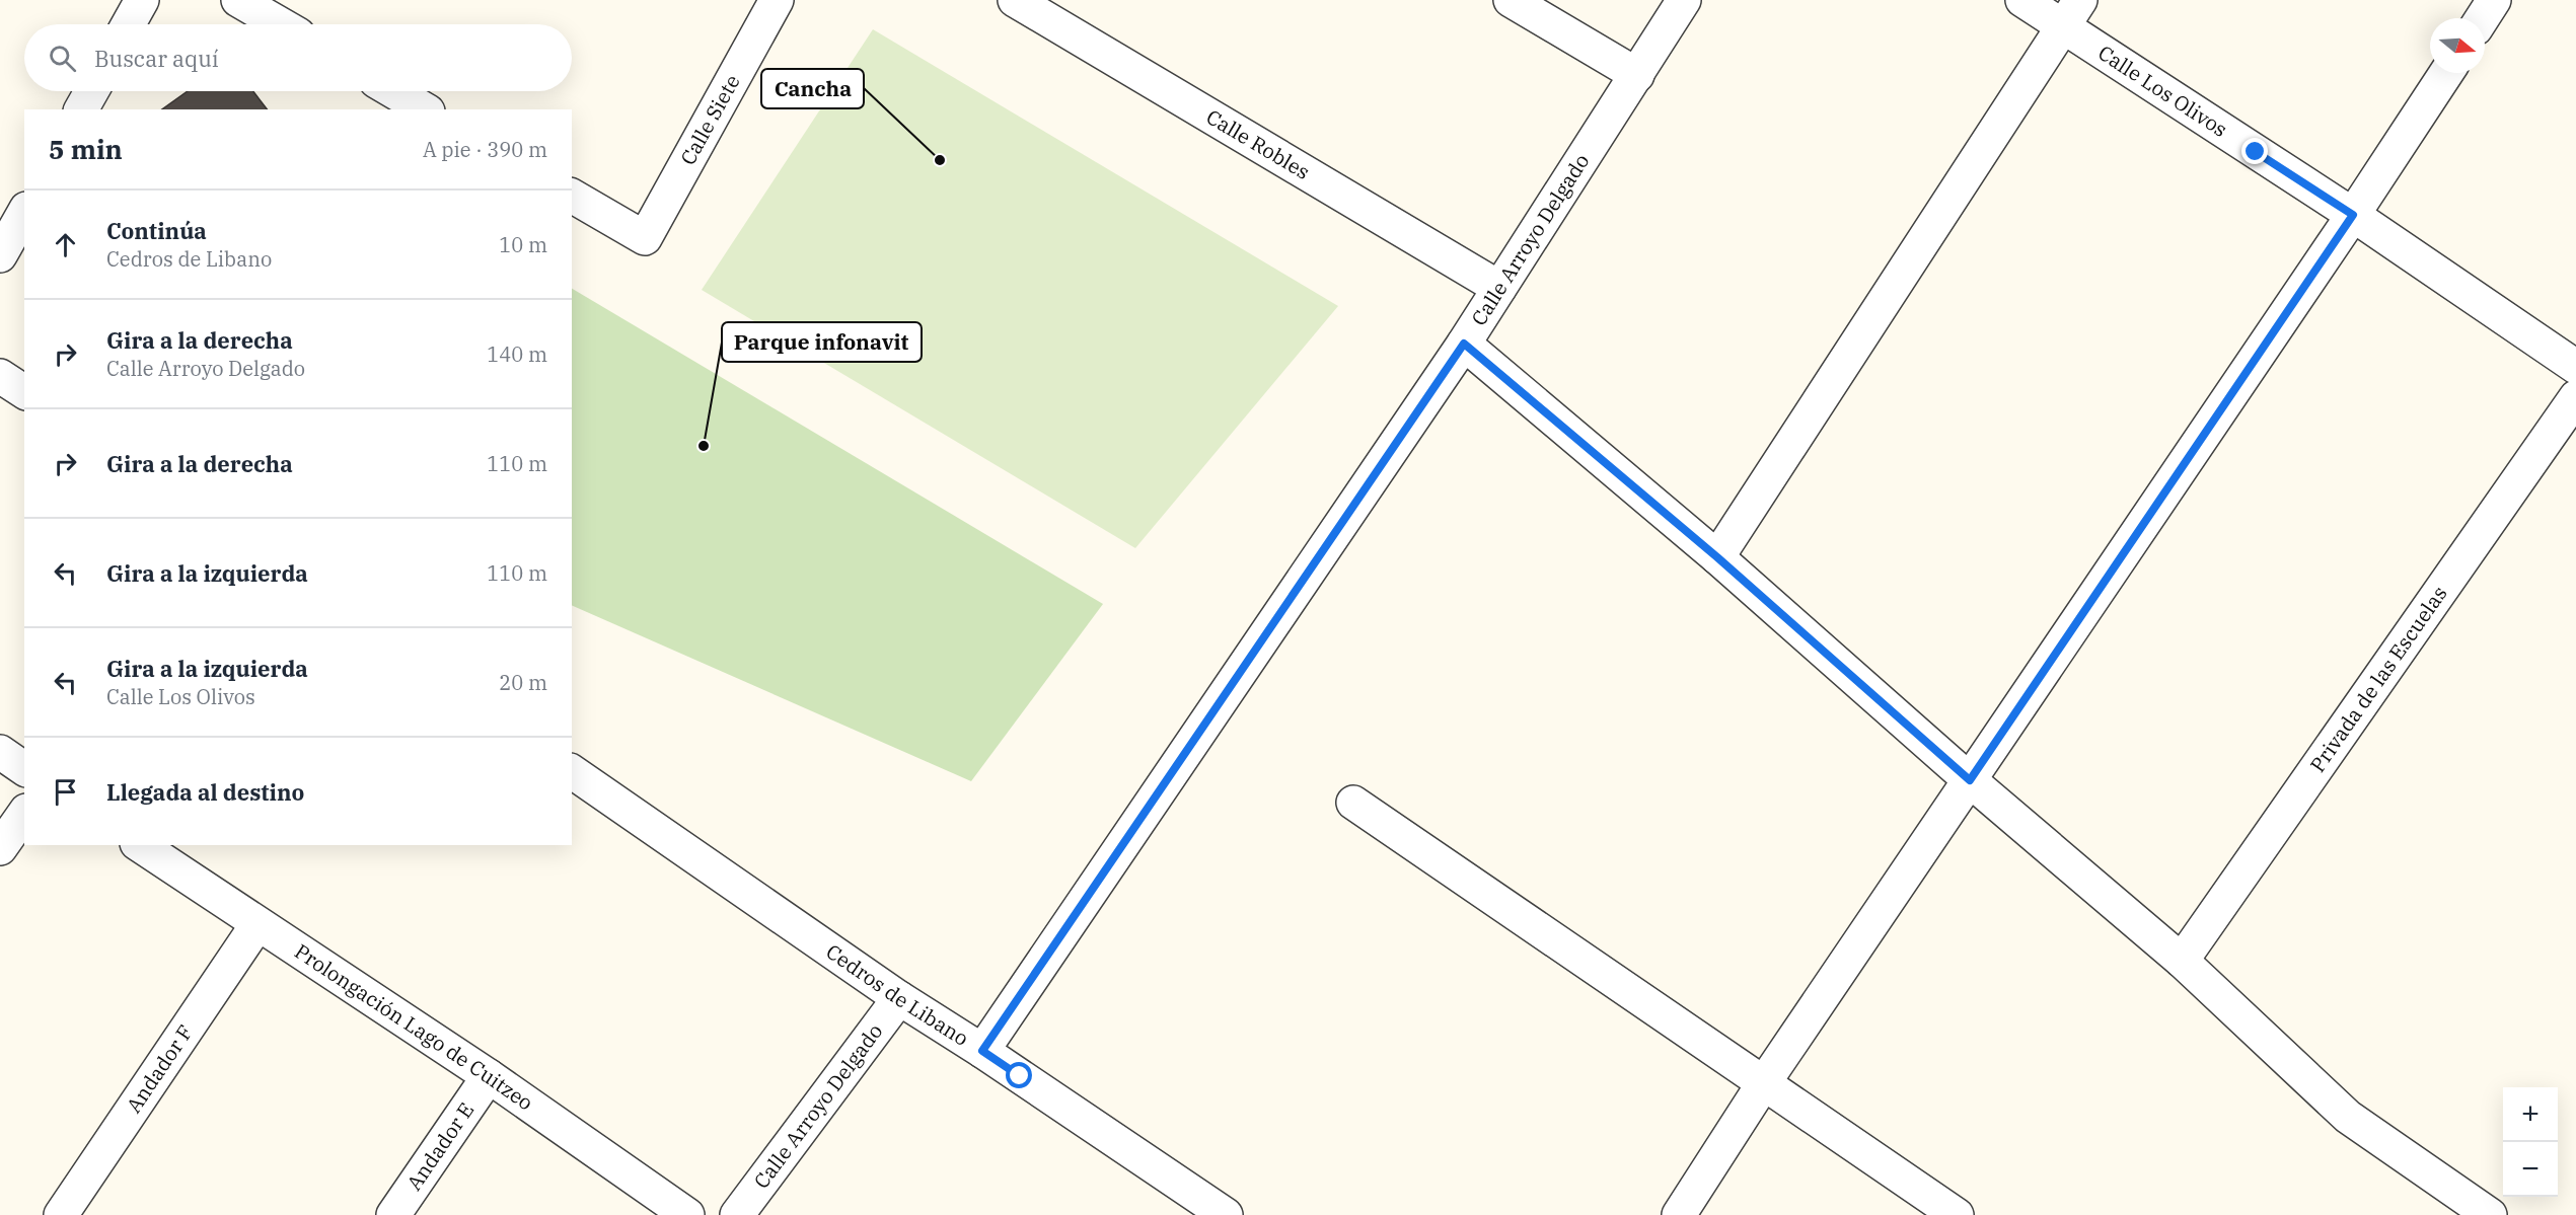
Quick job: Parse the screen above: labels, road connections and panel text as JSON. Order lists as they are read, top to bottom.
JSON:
{
  "streets": {
    "street": [
      "Calle Los Olivos",
      "Calle Siete",
      "Calle Robles",
      "Calle Arroyo Delgado",
      "Privada de las Escuelas",
      "Cedros de Libano",
      "Prolongación Lago de Cuitzeo",
      "Andador F",
      "Andador E"
    ]
  },
  "crossings": [
    ["Calle Robles", "Calle Arroyo Delgado"],
    ["Calle Arroyo Delgado", "Cedros de Libano"],
    ["Prolongación Lago de Cuitzeo", "Andador F"],
    ["Prolongación Lago de Cuitzeo", "Andador E"]
  ],
  "places": ["Cancha", "Parque infonavit"],
  "north": "right",
  "page": {
    "search": "Buscar aquí",
    "heading": ["5 min", "A pie · 390 m"],
    "list": [
      ["Continúa", "Cedros de Libano", "10 m"],
      ["Gira a la derecha", "Calle Arroyo Delgado", "140 m"],
      ["Gira a la derecha", "110 m"],
      ["Gira a la izquierda", "110 m"],
      ["Gira a la izquierda", "Calle Los Olivos", "20 m"],
      "Llegada al destino"
    ],
    "map_buttons": ["+", "−"]
  }
}
